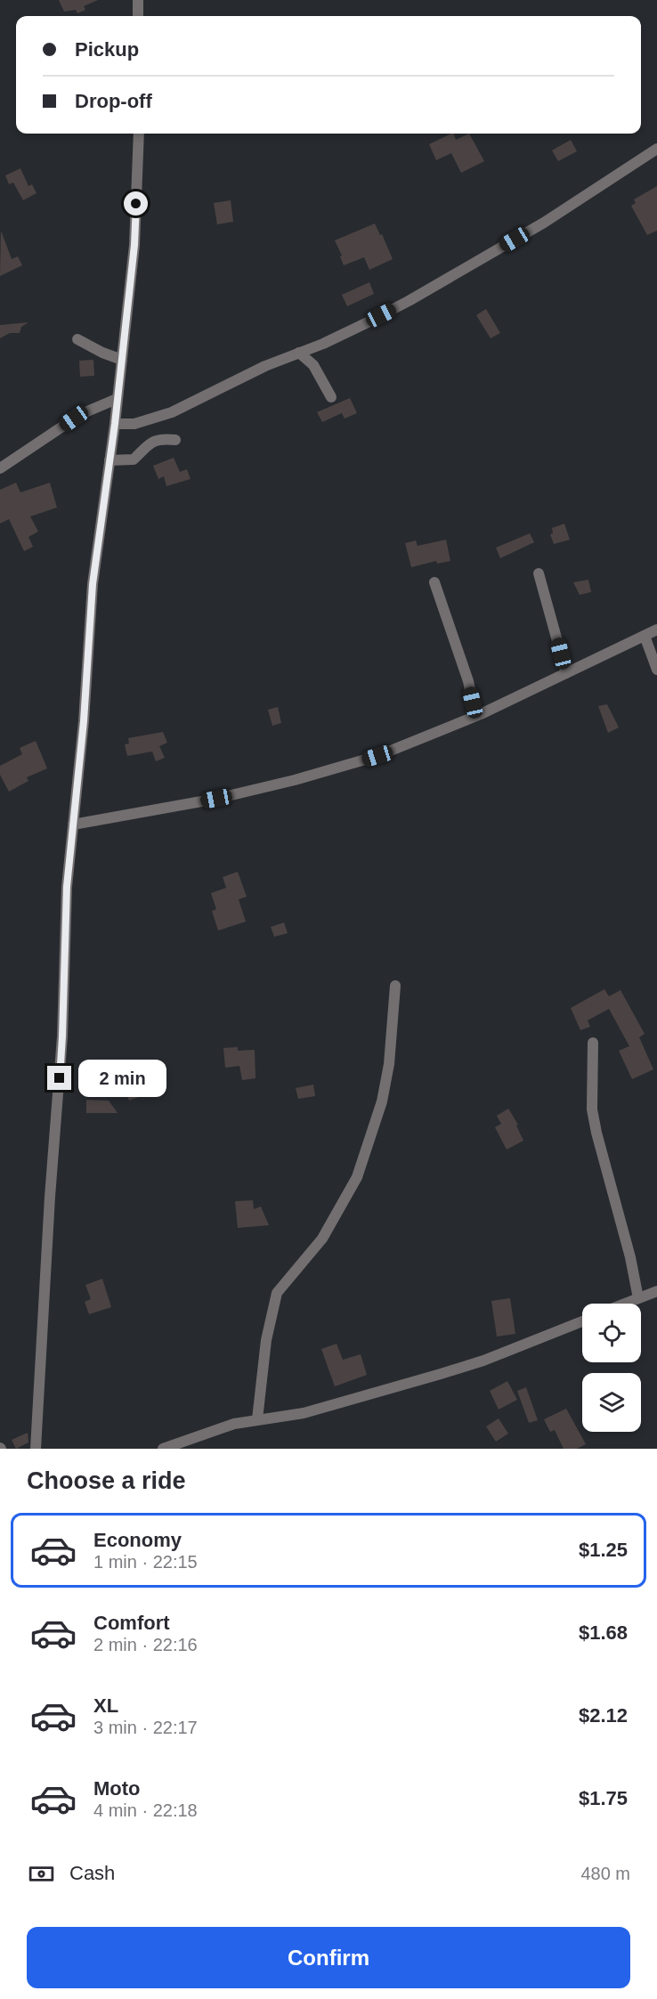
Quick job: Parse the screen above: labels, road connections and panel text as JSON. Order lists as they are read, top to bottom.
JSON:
{
  "page": {
    "banner": ["Pickup", "Drop-off"],
    "bubble": "2 min",
    "heading": "Choose a ride",
    "list": [
      {
        "name": "Economy",
        "note": "1 min · 22:15",
        "value": "$1.25"
      },
      {
        "name": "Comfort",
        "note": "2 min · 22:16",
        "value": "$1.68"
      },
      {
        "name": "XL",
        "note": "3 min · 22:17",
        "value": "$2.12"
      },
      {
        "name": "Moto",
        "note": "4 min · 22:18",
        "value": "$1.75"
      }
    ],
    "pay": ["Cash", "480 m"],
    "buttons": "Confirm"
  }
}
